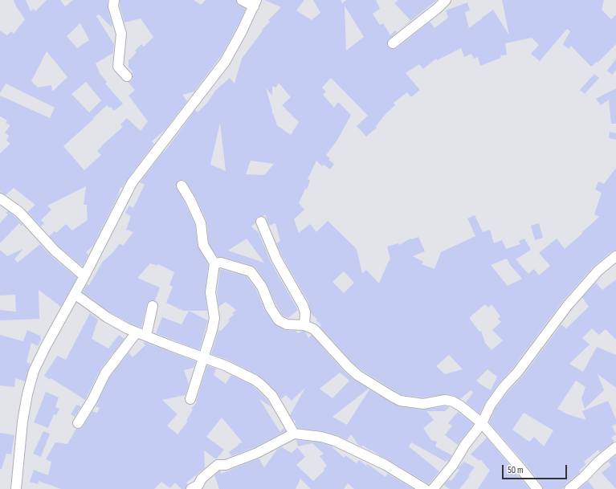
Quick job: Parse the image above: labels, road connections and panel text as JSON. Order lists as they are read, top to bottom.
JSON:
{
  "scale_bar": "50 m"
}
